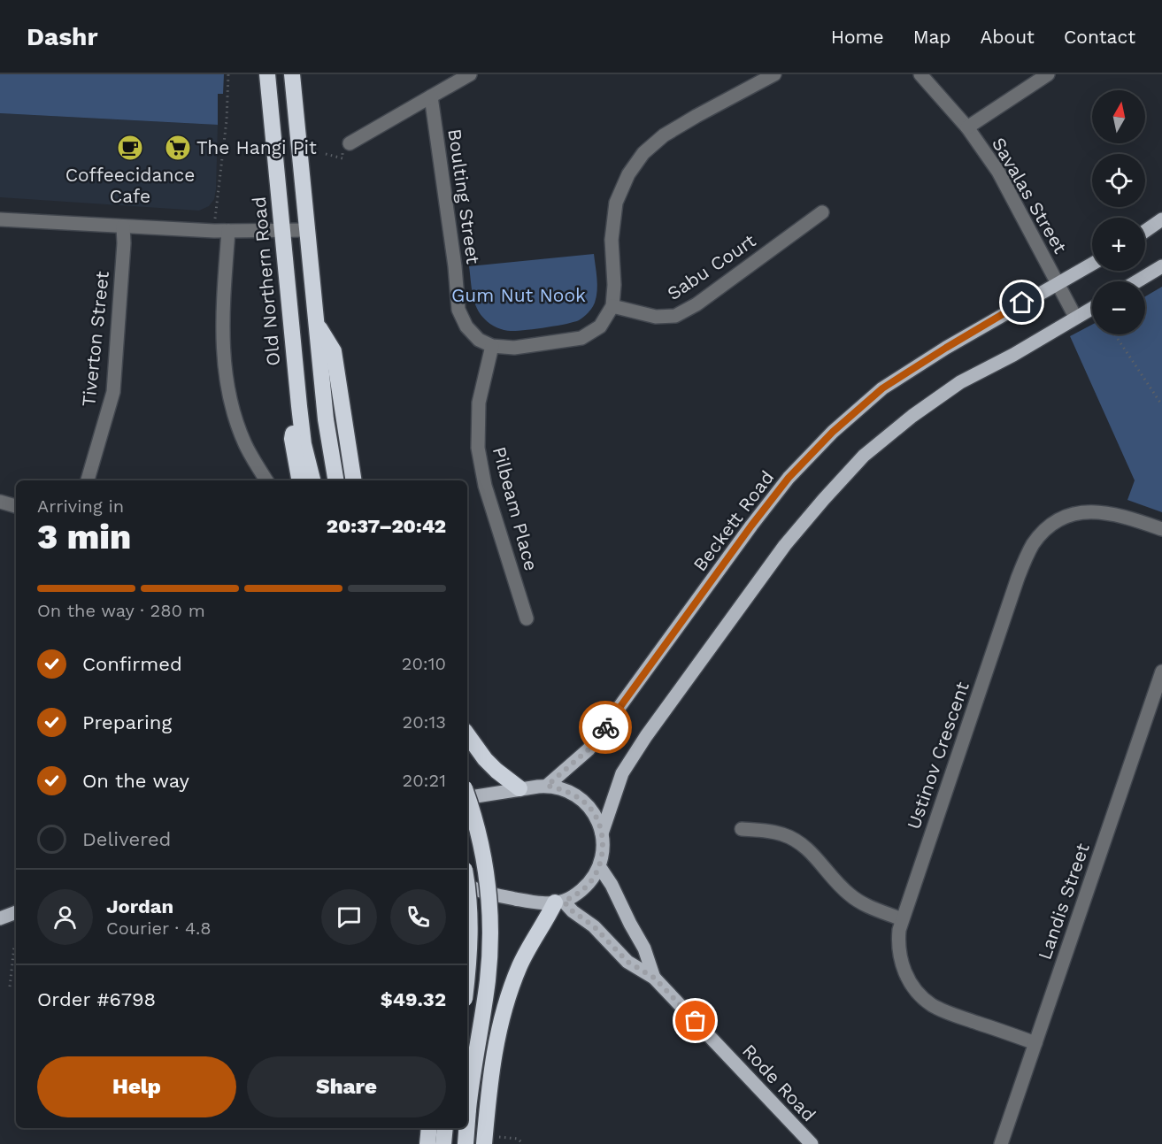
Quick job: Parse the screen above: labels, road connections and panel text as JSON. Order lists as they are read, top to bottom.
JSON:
{
  "streets": {
    "highway": ["Old Northern Road"],
    "main road": ["Beckett Road", "Rode Road"],
    "street": [
      "Savalas Street",
      "Boulting Street",
      "Sabu Court",
      "Tiverton Street",
      "Pilbeam Place",
      "Ustinov Crescent",
      "Landis Street"
    ]
  },
  "crossings": [
    ["Savalas Street", "Beckett Road"],
    ["Boulting Street", "Pilbeam Place"],
    ["Ustinov Crescent", "Landis Street"]
  ],
  "parks": ["Gum Nut Nook"],
  "places": {
    "cafe": ["Coffeecidance Cafe"],
    "supermarket": ["The Hangi Pit"]
  },
  "north": "top",
  "page": {
    "header": "Dashr",
    "nav": [
      "Home",
      "Map",
      "About",
      "Contact"
    ],
    "map_buttons": ["+", "−"],
    "heading": ["3 min", "Arriving in", "20:37–20:42"],
    "panel": [
      "Jordan",
      "Courier · 4.8",
      "Order #6798",
      "$49.32"
    ],
    "bar": "On the way · 280 m",
    "list": [
      ["Confirmed", "20:10"],
      ["Preparing", "20:13"],
      ["On the way", "20:21"],
      "Delivered"
    ],
    "buttons": ["Help", "Share"]
  }
}
